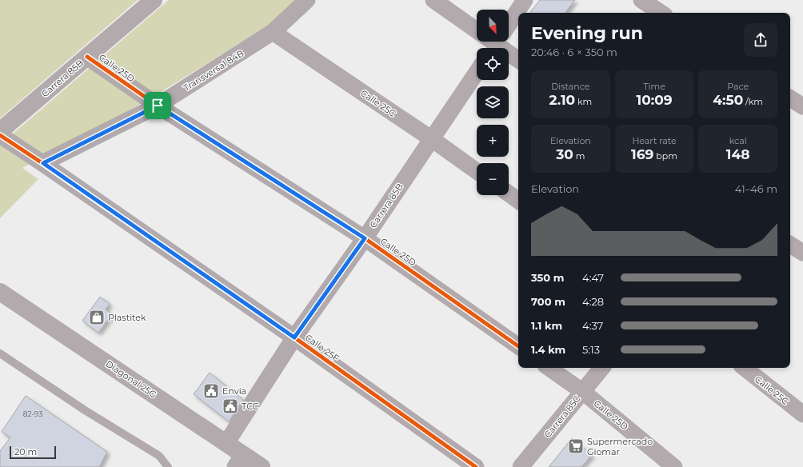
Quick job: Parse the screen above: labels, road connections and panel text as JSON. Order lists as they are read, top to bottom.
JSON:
{
  "streets": {
    "street": [
      "Calle 25D",
      "Transversal 84B",
      "Carrera 85B",
      "Calle 25C",
      "Calle 25F",
      "Diagonal 25G",
      "Carrera 85C"
    ]
  },
  "crossings": [
    ["Calle 25D", "Transversal 84B"],
    ["Calle 25D", "Carrera 85B"],
    ["Calle 25D", "Carrera 85C"],
    ["Transversal 84B", "Calle 25C"],
    ["Transversal 84B", "Calle 25F"],
    ["Carrera 85B", "Calle 25C"],
    ["Carrera 85B", "Calle 25F"],
    ["Carrera 85B", "Diagonal 25G"]
  ],
  "places": {
    "shop": ["Plastitek"],
    "public building": ["Envia", "TCC"],
    "supermarket": ["Supermercado Giomar"]
  },
  "house_numbers": ["82-93"],
  "scale_bar": "20 m",
  "north": "bottom right",
  "page": {
    "map_buttons": ["+", "−"],
    "heading": ["Evening run", "20:46 · 6 × 350 m"],
    "stats": [
      ["Distance", "2.10 km"],
      ["Time", "10:09"],
      ["Pace", "4:50 /km"],
      ["Elevation", "30 m"],
      ["Heart rate", "169 bpm"],
      ["kcal", "148"]
    ],
    "chart": ["Elevation", "41–46 m"],
    "list": [
      {
        "name": "350 m",
        "note": "4:47"
      },
      {
        "name": "700 m",
        "note": "4:28"
      },
      {
        "name": "1.1 km",
        "note": "4:37"
      },
      {
        "name": "1.4 km",
        "note": "5:13"
      }
    ],
    "scale": "20 m"
  }
}
